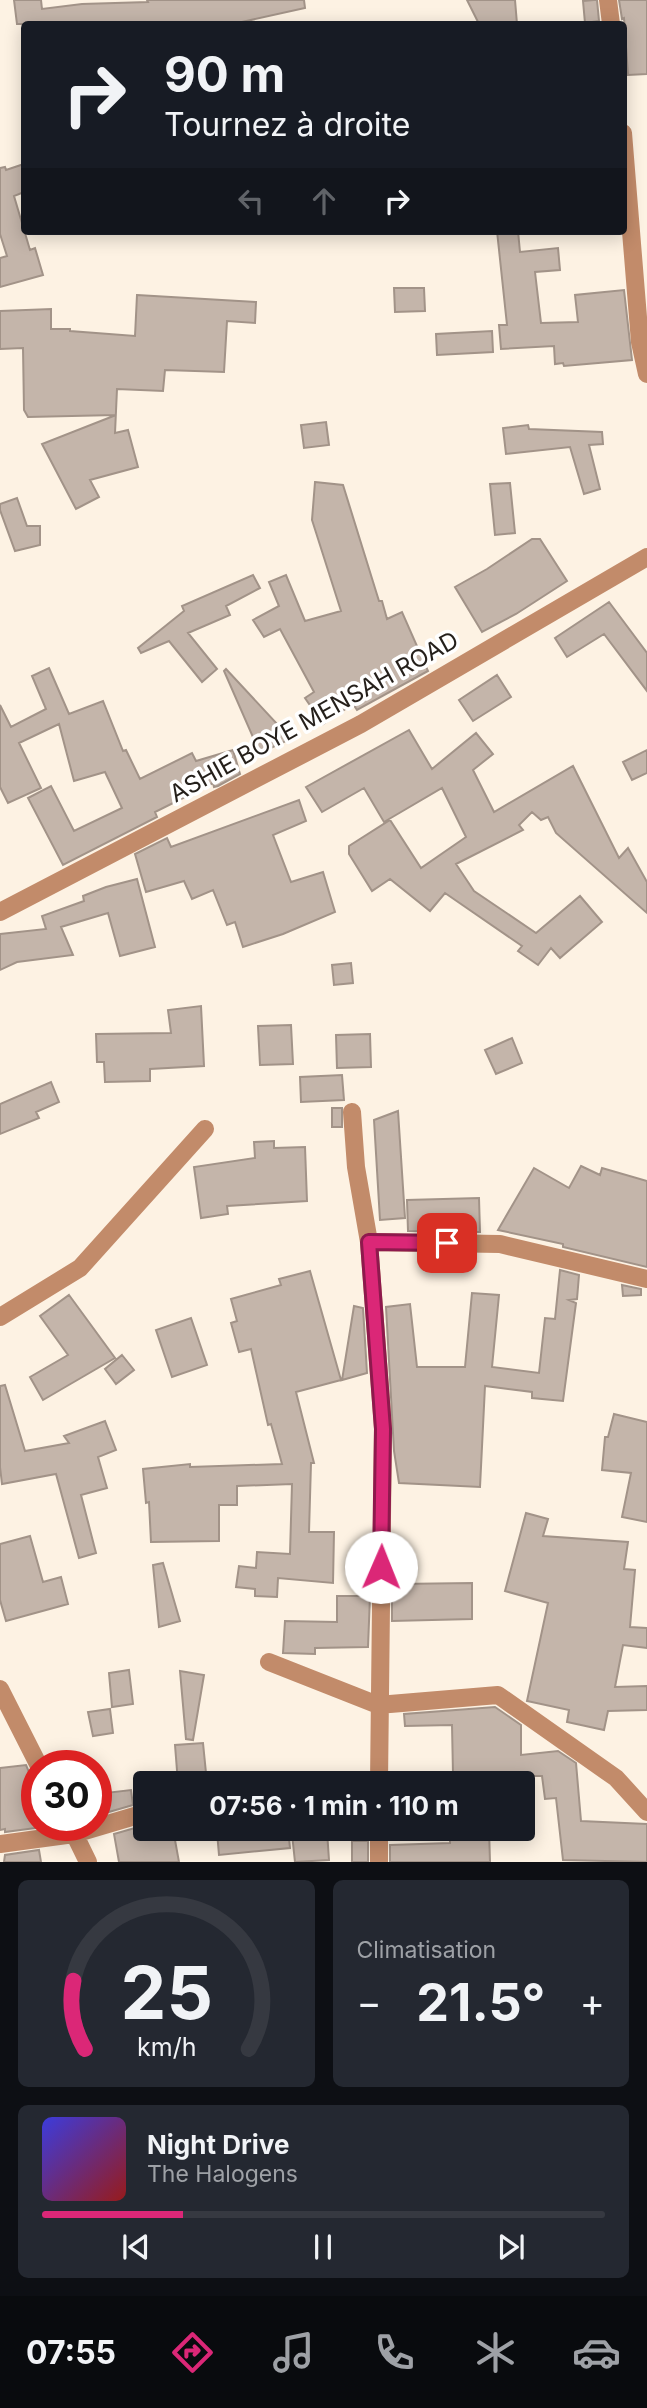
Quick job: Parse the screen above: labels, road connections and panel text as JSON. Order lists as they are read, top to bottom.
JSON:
{
  "streets": {
    "street": ["ASHIE BOYE MENSAH ROAD"]
  },
  "page": {
    "turn": ["90 m", "Tournez à droite"],
    "limit": "30",
    "trip": "07:56 · 1 min · 110 m",
    "tile": "Climatisation",
    "heat": ["−", "21.5°", "+"],
    "song": ["Night Drive", "The Halogens"],
    "tabs": "07:55",
    "gauge": ["25", "km/h"]
  }
}
